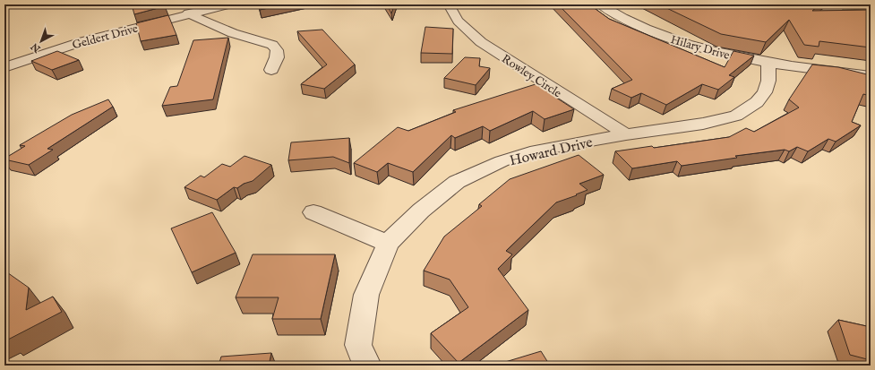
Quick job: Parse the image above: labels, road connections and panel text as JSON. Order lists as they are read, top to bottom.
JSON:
{
  "streets": {
    "street": [
      "Geldert Drive",
      "Hilary Drive",
      "Rowley Circle",
      "Howard Drive"
    ]
  },
  "crossings": [
    ["Hilary Drive", "Howard Drive"],
    ["Rowley Circle", "Howard Drive"]
  ],
  "north": "bottom left"
}
